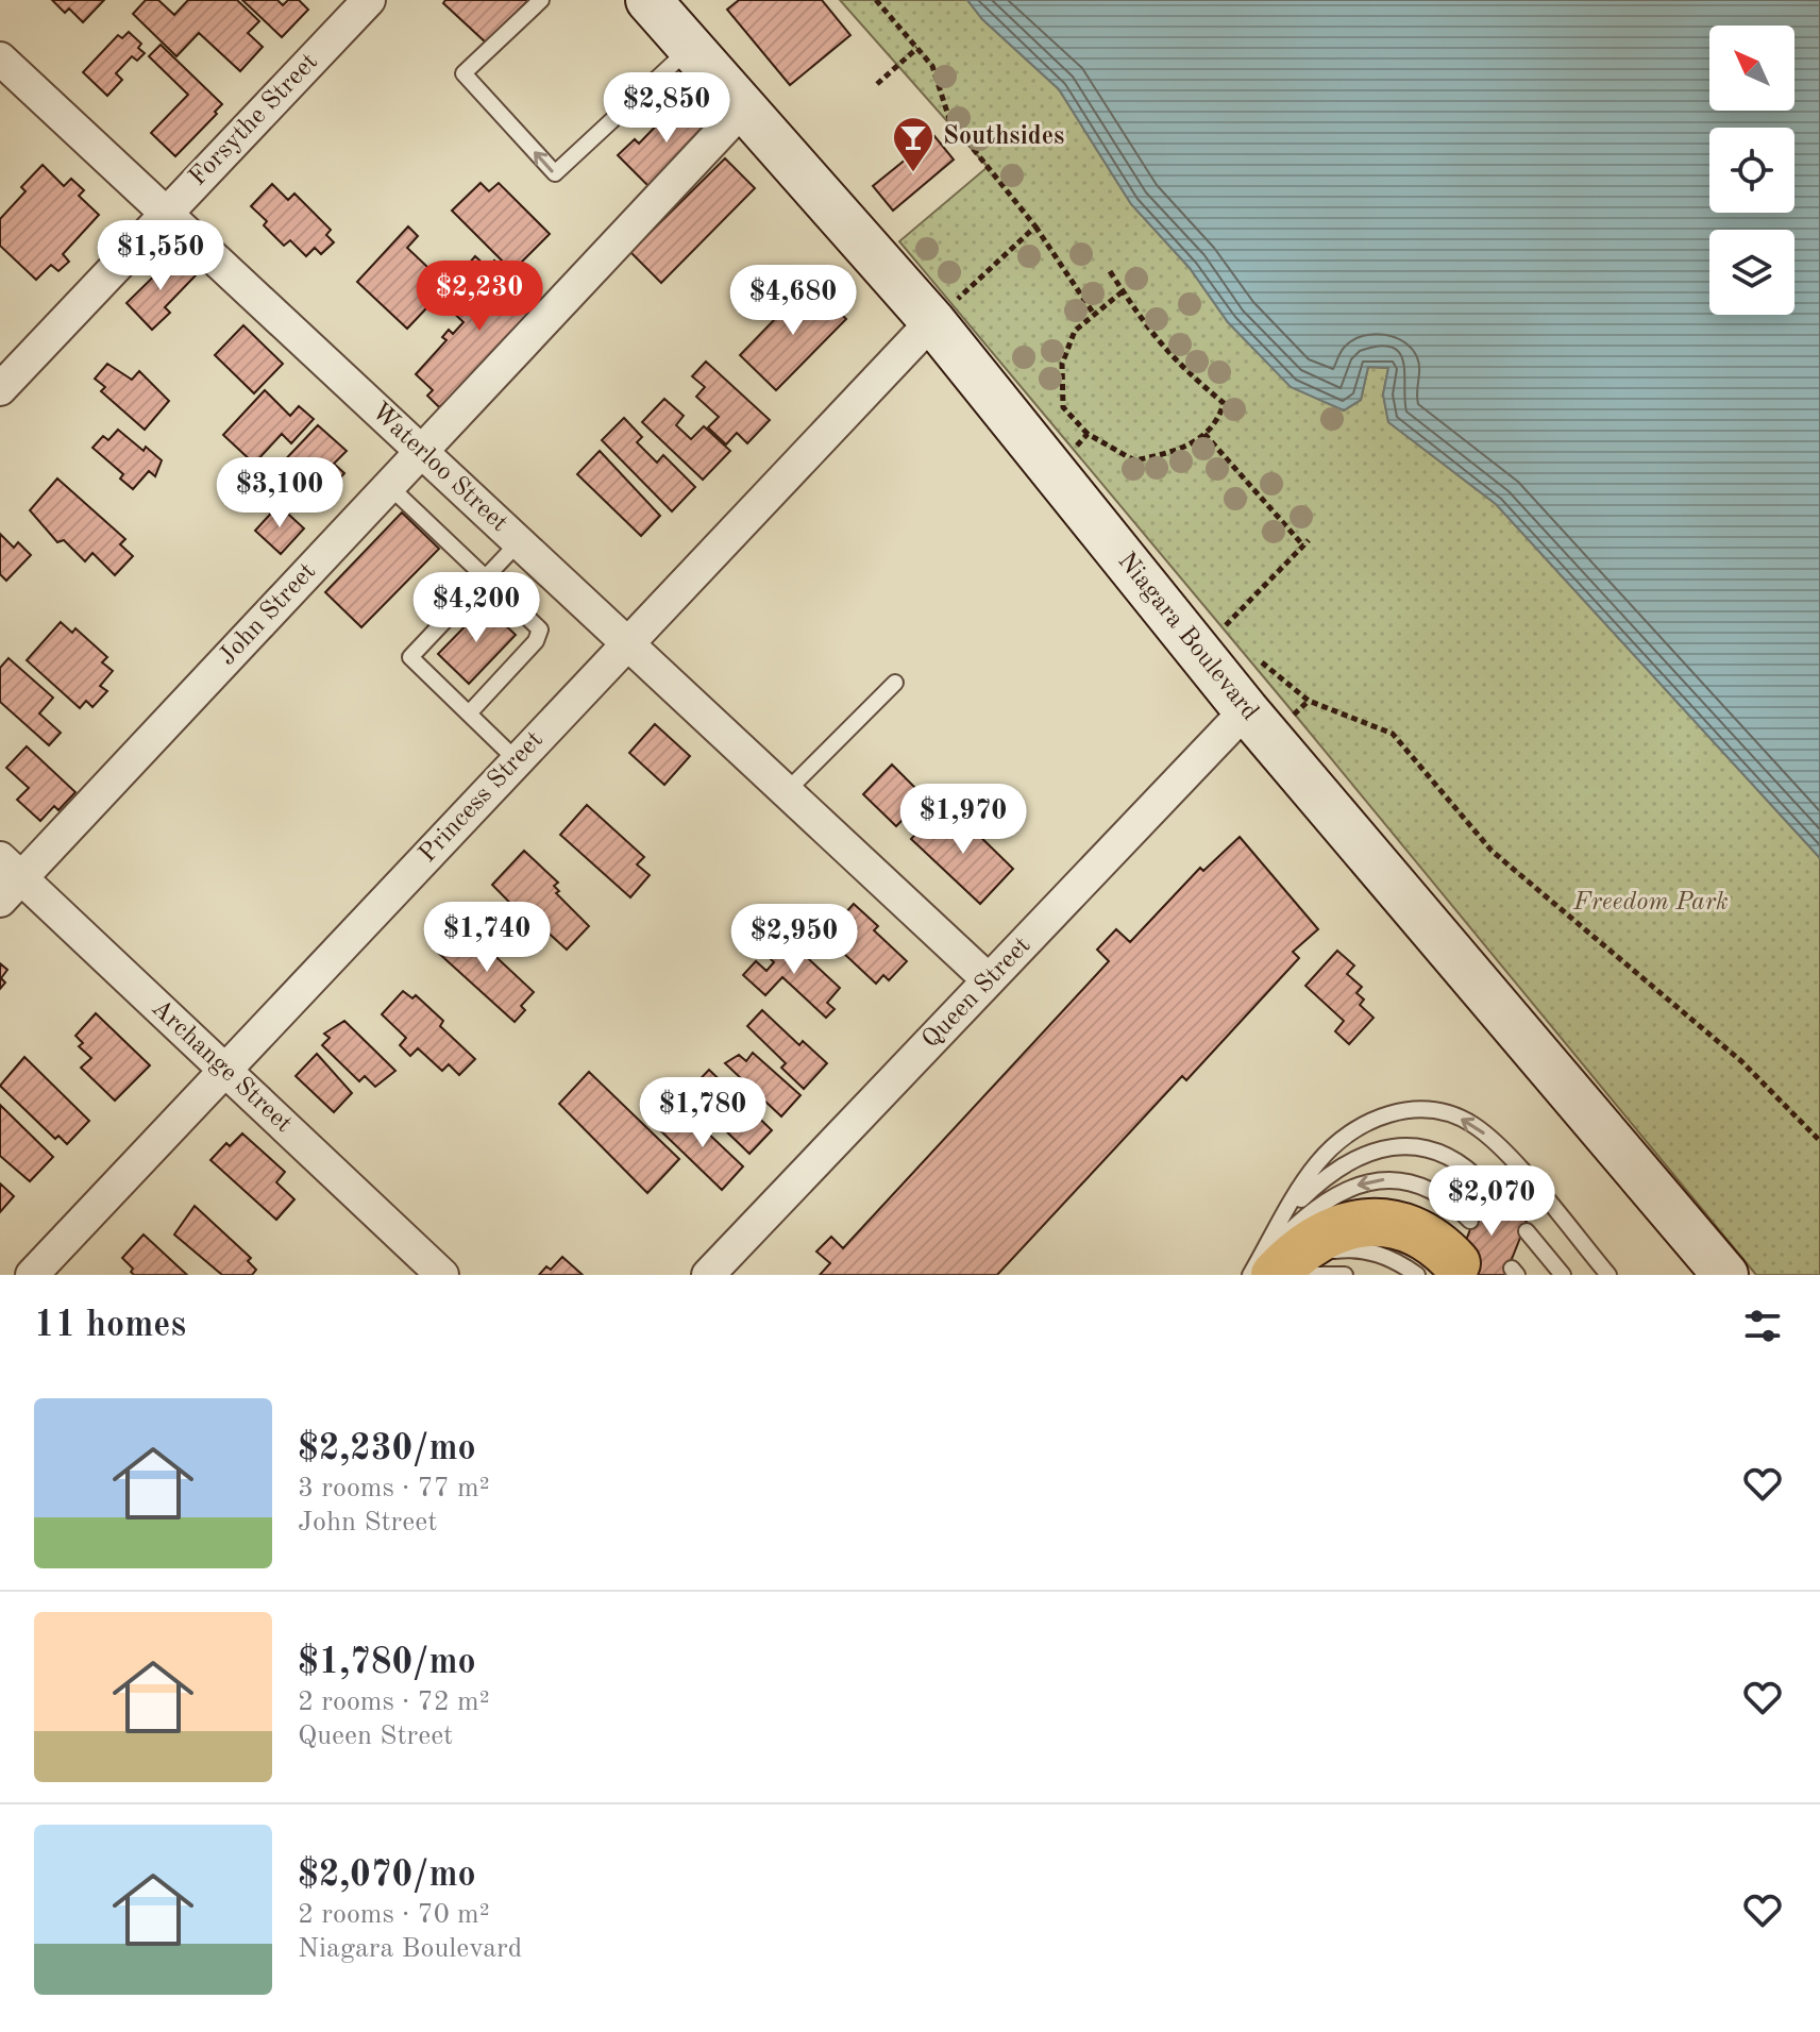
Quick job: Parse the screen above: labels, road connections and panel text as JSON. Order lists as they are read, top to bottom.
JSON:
{
  "streets": {
    "main road": ["Niagara Boulevard"],
    "street": [
      "Forsythe Street",
      "Waterloo Street",
      "John Street",
      "Princess Street",
      "Queen Street",
      "Archange Street"
    ]
  },
  "crossings": [
    ["Forsythe Street", "Waterloo Street"],
    ["Waterloo Street", "John Street"],
    ["Waterloo Street", "Princess Street"],
    ["Waterloo Street", "Queen Street"],
    ["John Street", "Niagara Boulevard"],
    ["John Street", "Archange Street"],
    ["Niagara Boulevard", "Princess Street"],
    ["Niagara Boulevard", "Queen Street"],
    ["Princess Street", "Archange Street"]
  ],
  "parks": ["Freedom Park"],
  "places": {
    "bar": ["Southsides"]
  },
  "north": "top left",
  "page": {
    "price": [
      "$2,850",
      "$1,550",
      "$2,230",
      "$4,680",
      "$3,100",
      "$4,200",
      "$1,970",
      "$1,740",
      "$2,950",
      "$1,780",
      "$2,070"
    ],
    "heading": "11 homes",
    "list": [
      {
        "name": "$2,230/mo",
        "note": "3 rooms · 77 m² · John Street"
      },
      {
        "name": "$1,780/mo",
        "note": "2 rooms · 72 m² · Queen Street"
      },
      {
        "name": "$2,070/mo",
        "note": "2 rooms · 70 m² · Niagara Boulevard"
      }
    ]
  }
}
